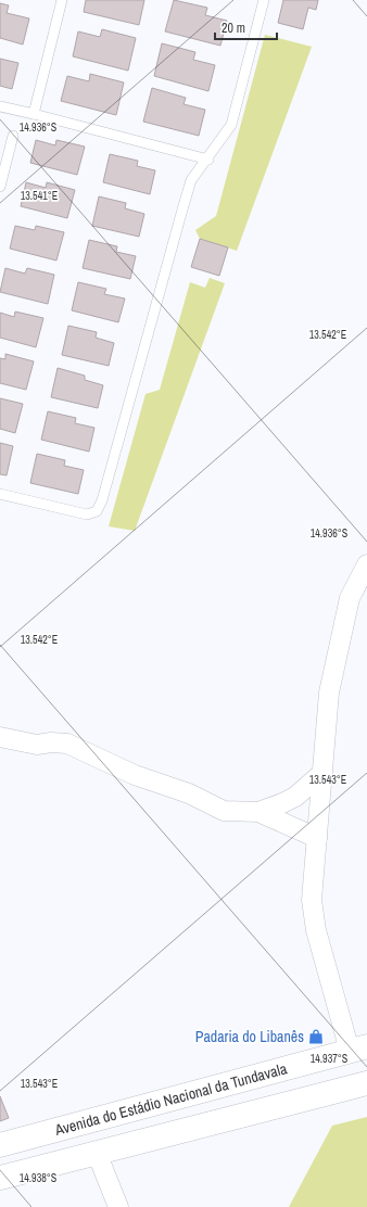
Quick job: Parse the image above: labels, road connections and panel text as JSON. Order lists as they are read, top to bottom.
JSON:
{
  "streets": {
    "street": ["Avenida do Estádio Nacional da Tundavala"]
  },
  "places": {
    "shop": ["Padaria do Libanês"]
  },
  "scale_bar": "20 m",
  "coordinates": [
    "14.936°S",
    "13.541°E",
    "13.542°E",
    "13.543°E",
    "14.937°S",
    "14.938°S"
  ]
}
